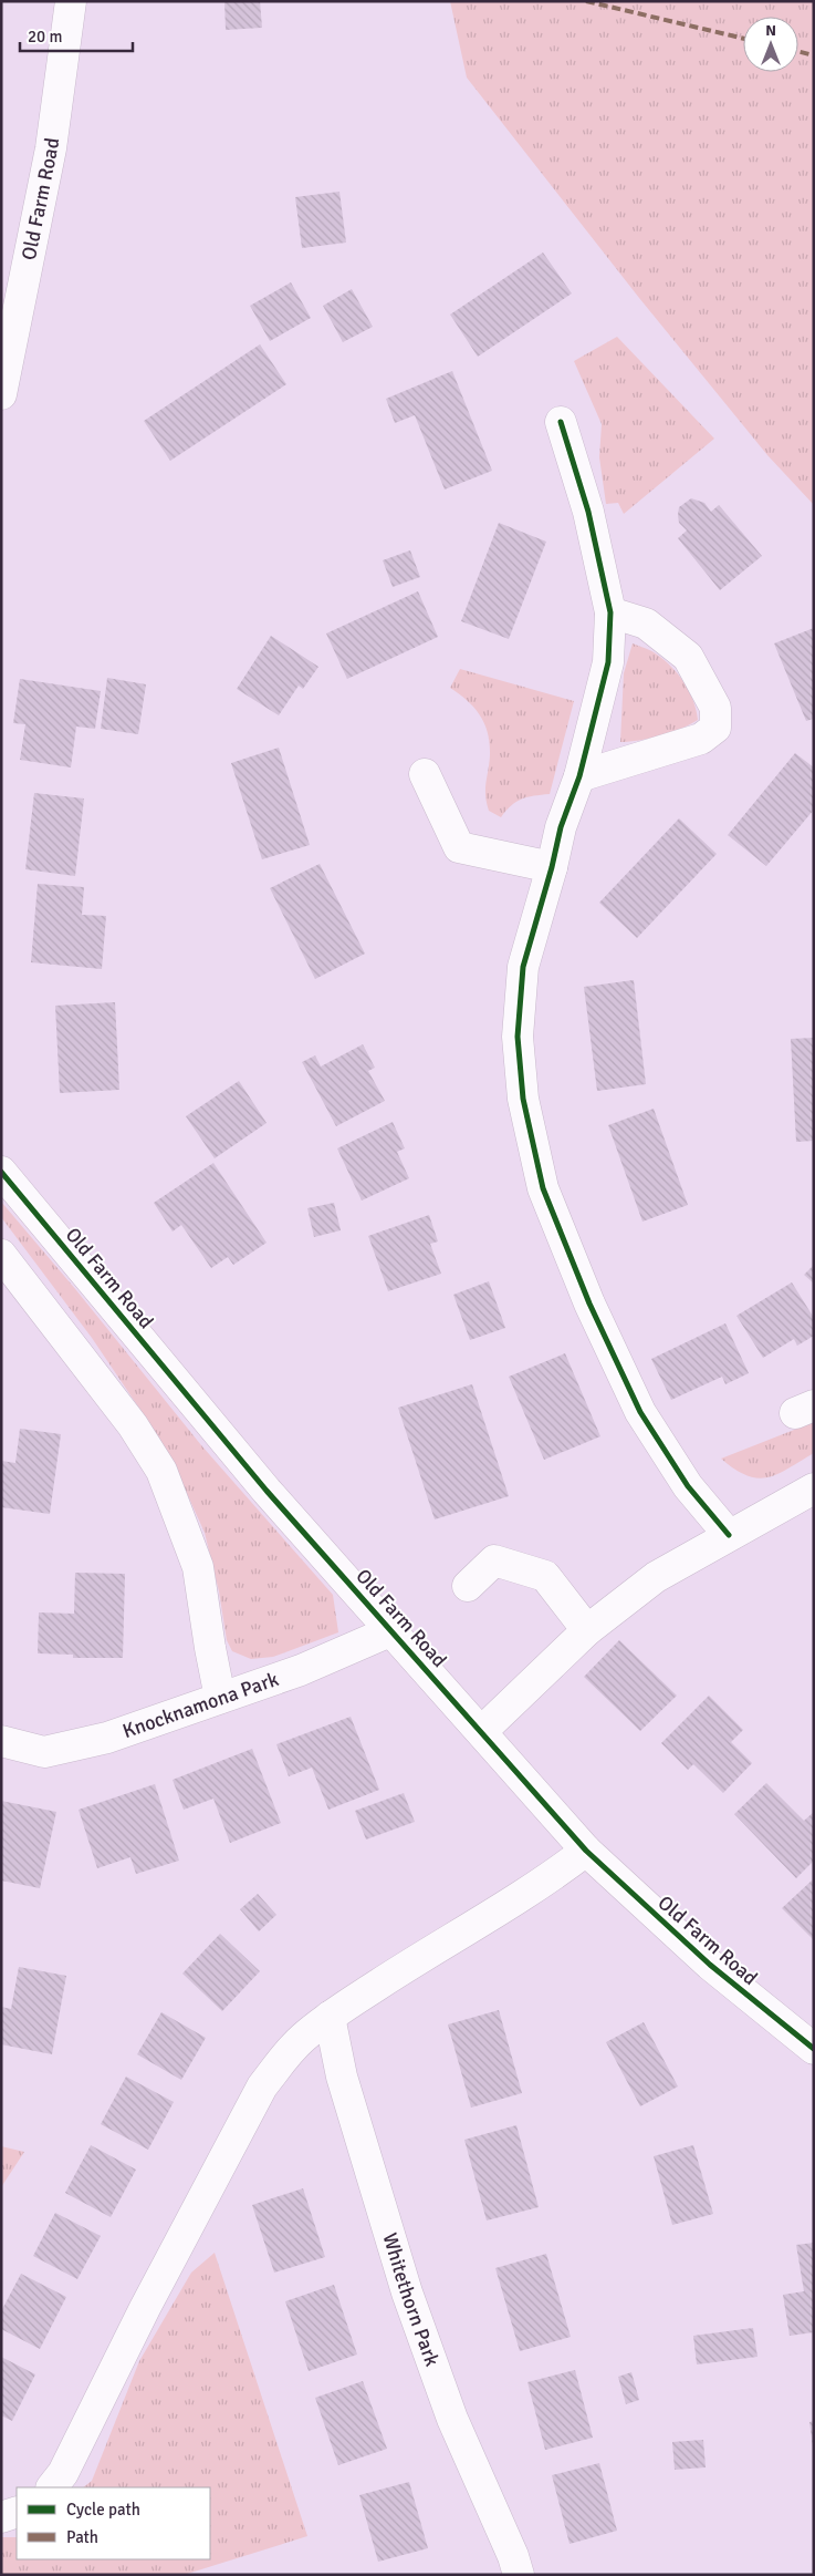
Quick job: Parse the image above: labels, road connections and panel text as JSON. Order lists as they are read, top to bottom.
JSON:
{
  "streets": {
    "street": ["Old Farm Road", "Knocknamona Park", "Whitethorn Park"]
  },
  "crossings": [
    ["Old Farm Road", "Knocknamona Park"]
  ],
  "legend": ["Cycle path", "Path"],
  "scale_bar": "20 m",
  "north": "top"
}
